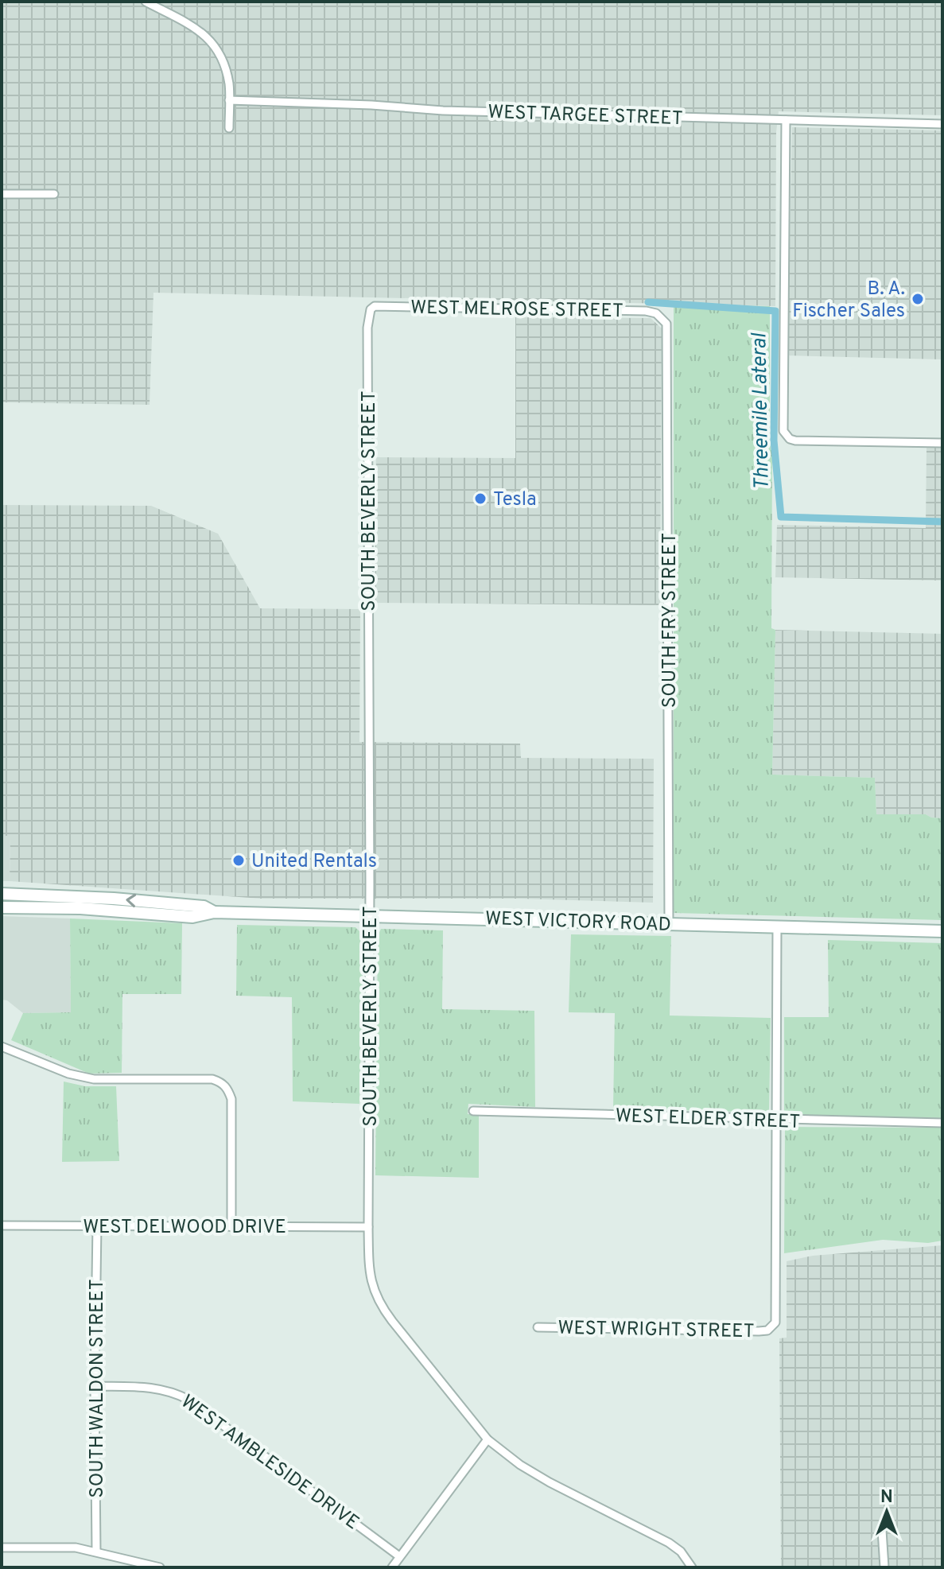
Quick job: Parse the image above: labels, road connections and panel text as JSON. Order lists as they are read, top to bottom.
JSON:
{
  "streets": {
    "main road": ["WEST VICTORY ROAD"],
    "street": [
      "WEST TARGEE STREET",
      "WEST MELROSE STREET",
      "SOUTH BEVERLY STREET",
      "SOUTH FRY STREET",
      "WEST ELDER STREET",
      "WEST DELWOOD DRIVE",
      "WEST WRIGHT STREET",
      "SOUTH WALDON STREET",
      "WEST AMBLESIDE DRIVE"
    ]
  },
  "crossings": [
    ["WEST MELROSE STREET", "SOUTH BEVERLY STREET"],
    ["WEST MELROSE STREET", "SOUTH FRY STREET"],
    ["SOUTH BEVERLY STREET", "WEST VICTORY ROAD"],
    ["SOUTH BEVERLY STREET", "WEST DELWOOD DRIVE"],
    ["SOUTH FRY STREET", "WEST VICTORY ROAD"],
    ["WEST ELDER STREET", "WEST WRIGHT STREET"],
    ["WEST DELWOOD DRIVE", "SOUTH WALDON STREET"],
    ["SOUTH WALDON STREET", "WEST AMBLESIDE DRIVE"]
  ],
  "water": ["Threemile Lateral"],
  "places": ["B. A. Fischer Sales", "Tesla", "United Rentals"],
  "north": "top"
}
